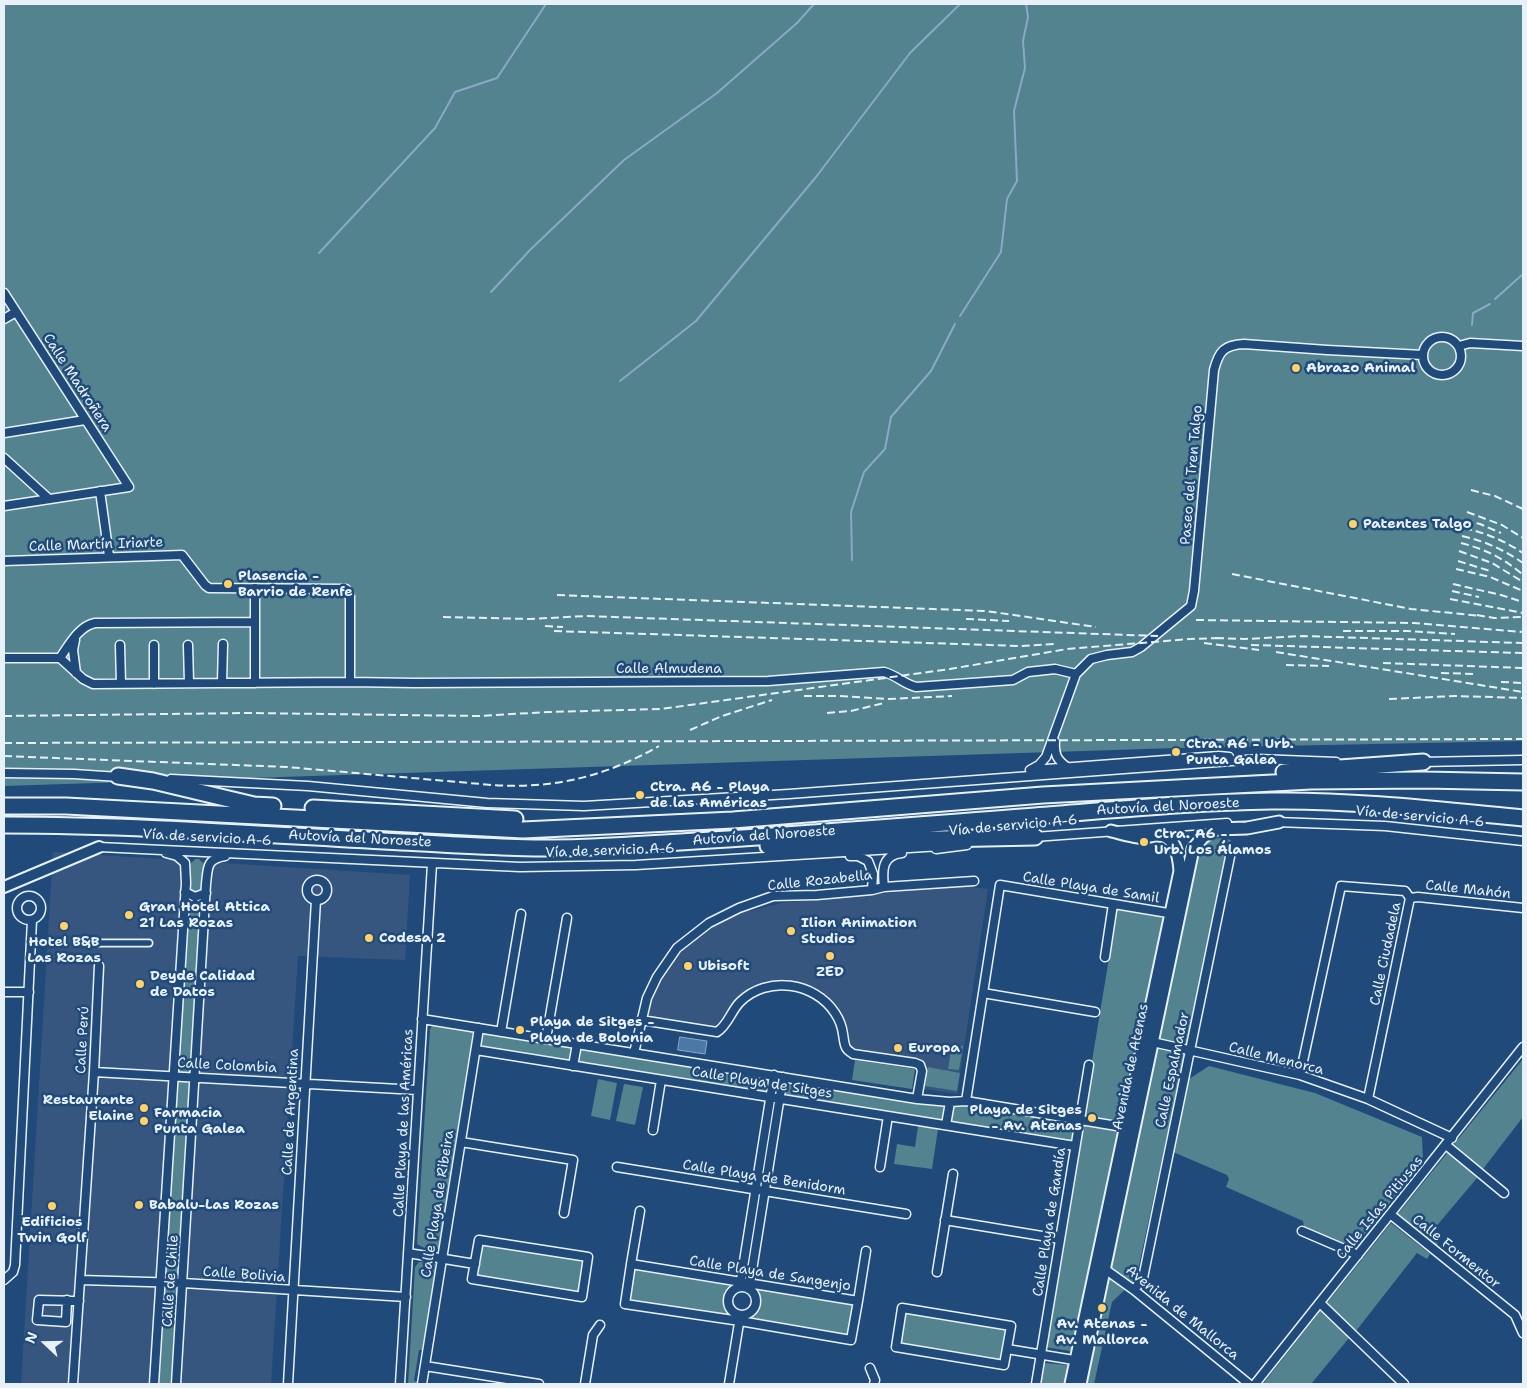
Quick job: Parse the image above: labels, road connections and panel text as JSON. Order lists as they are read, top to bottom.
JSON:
{
  "streets": {
    "highway": ["Autovía del Noroeste"],
    "main road": ["Avenida de Atenas"],
    "street": [
      "Calle Madroñera",
      "Paseo del Tren Talgo",
      "Calle Martín Iriarte",
      "Calle Almudena",
      "Vía de servicio A-6",
      "Calle Rozabella",
      "Calle Playa de Samil",
      "Calle Mahón",
      "Calle Ciudadela",
      "Calle Perú",
      "Calle Menorca",
      "Calle Colombia",
      "Calle Espalmador",
      "Calle Playa de Sitges",
      "Calle de Argentina",
      "Calle Playa de las Américas",
      "Calle Playa de Benidorm",
      "Calle Playa de Ribeira",
      "Calle Islas Pitiusas",
      "Calle Playa de Gandía",
      "Calle Formentor",
      "Calle Playa de Sangenjo",
      "Calle Bolivia",
      "Calle de Chile",
      "Avenida de Mallorca"
    ]
  },
  "crossings": [
    ["Paseo del Tren Talgo", "Calle Almudena"],
    ["Calle Martín Iriarte", "Calle Almudena"],
    ["Vía de servicio A-6", "Avenida de Atenas"],
    ["Vía de servicio A-6", "Calle Playa de las Américas"],
    ["Vía de servicio A-6", "Calle de Chile"],
    ["Calle Rozabella", "Calle Playa de Sitges"],
    ["Calle Playa de Samil", "Avenida de Atenas"],
    ["Calle Mahón", "Calle Ciudadela"],
    ["Calle Ciudadela", "Calle Menorca"],
    ["Calle Perú", "Calle Colombia"],
    ["Calle Perú", "Calle Bolivia"],
    ["Calle Menorca", "Avenida de Atenas"],
    ["Calle Menorca", "Calle Espalmador"],
    ["Calle Menorca", "Calle Islas Pitiusas"],
    ["Calle Colombia", "Calle de Argentina"],
    ["Calle Colombia", "Calle Playa de las Américas"],
    ["Calle Colombia", "Calle de Chile"],
    ["Avenida de Atenas", "Calle Playa de Sitges"],
    ["Avenida de Atenas", "Avenida de Mallorca"],
    ["Calle Espalmador", "Avenida de Mallorca"],
    ["Calle Playa de Sitges", "Calle Playa de las Américas"],
    ["Calle Playa de Sitges", "Calle Playa de Ribeira"],
    ["Calle Playa de Sitges", "Calle Playa de Gandía"],
    ["Calle de Argentina", "Calle Bolivia"],
    ["Calle Playa de las Américas", "Calle Bolivia"],
    ["Calle Islas Pitiusas", "Calle Formentor"],
    ["Calle Bolivia", "Calle de Chile"]
  ],
  "places": [
    "Abrazo Animal",
    "Patentes Talgo",
    "Plasencia - Barrio de Renfe",
    "Ctra. A6 - Urb. Punta Galea",
    "Ctra. A6 - Playa de las Américas",
    "Ctra. A6 - Urb. Los Álamos",
    "Gran Hotel Attica 21 Las Rozas",
    "Hotel B&B Las Rozas",
    "Ilion Animation Studios",
    "Codesa 2",
    "ZED",
    "Ubisoft",
    "Deyde Calidad de Datos",
    "Playa de Sitges - Playa de Bolonia",
    "Europa",
    "Restaurante Elaine",
    "Playa de Sitges - Av. Atenas",
    "Farmacia Punta Galea",
    "Babalu-Las Rozas",
    "Edificios Twin Golf",
    "Av. Atenas - Av. Mallorca"
  ],
  "north": "left"
}
